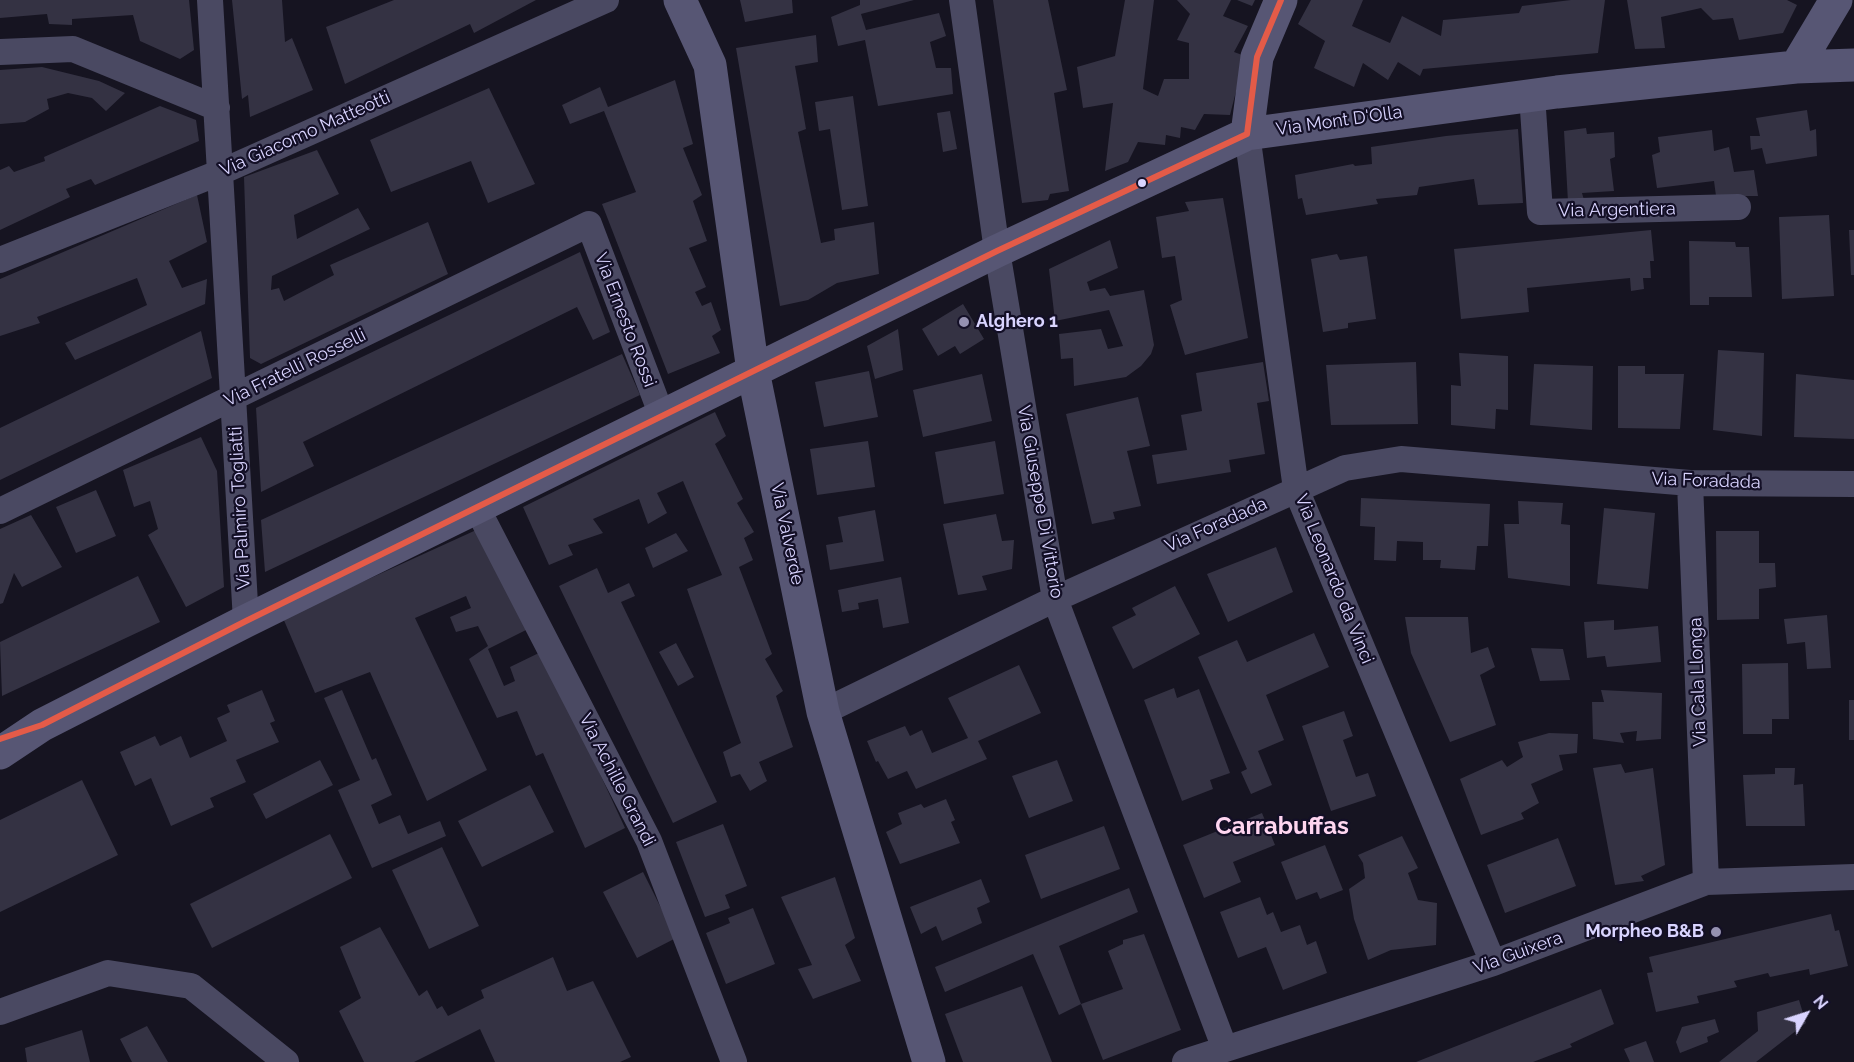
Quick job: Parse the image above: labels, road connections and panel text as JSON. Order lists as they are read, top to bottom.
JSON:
{
  "streets": {
    "street": [
      "Via Mont D'Olla",
      "Via Giacomo Matteotti",
      "Via Argentiera",
      "Via Ernesto Rossi",
      "Via Fratelli Rosselli",
      "Via Foradada",
      "Via Giuseppe Di Vittorio",
      "Via Palmiro Togliatti",
      "Via Valverde",
      "Via Leonardo da Vinci",
      "Via Cala Llonga",
      "Via Achille Grandi",
      "Via Guixera"
    ]
  },
  "crossings": [
    ["Via Mont D'Olla", "Via Argentiera"],
    ["Via Mont D'Olla", "Via Ernesto Rossi"],
    ["Via Mont D'Olla", "Via Giuseppe Di Vittorio"],
    ["Via Mont D'Olla", "Via Palmiro Togliatti"],
    ["Via Mont D'Olla", "Via Valverde"],
    ["Via Mont D'Olla", "Via Leonardo da Vinci"],
    ["Via Mont D'Olla", "Via Achille Grandi"],
    ["Via Giacomo Matteotti", "Via Palmiro Togliatti"],
    ["Via Ernesto Rossi", "Via Fratelli Rosselli"],
    ["Via Fratelli Rosselli", "Via Palmiro Togliatti"],
    ["Via Foradada", "Via Giuseppe Di Vittorio"],
    ["Via Foradada", "Via Valverde"],
    ["Via Foradada", "Via Leonardo da Vinci"],
    ["Via Foradada", "Via Cala Llonga"],
    ["Via Giuseppe Di Vittorio", "Via Guixera"],
    ["Via Leonardo da Vinci", "Via Guixera"],
    ["Via Cala Llonga", "Via Guixera"]
  ],
  "districts": ["Carrabuffas"],
  "places": ["Alghero 1", "Morpheo B&B"],
  "north": "top right"
}
